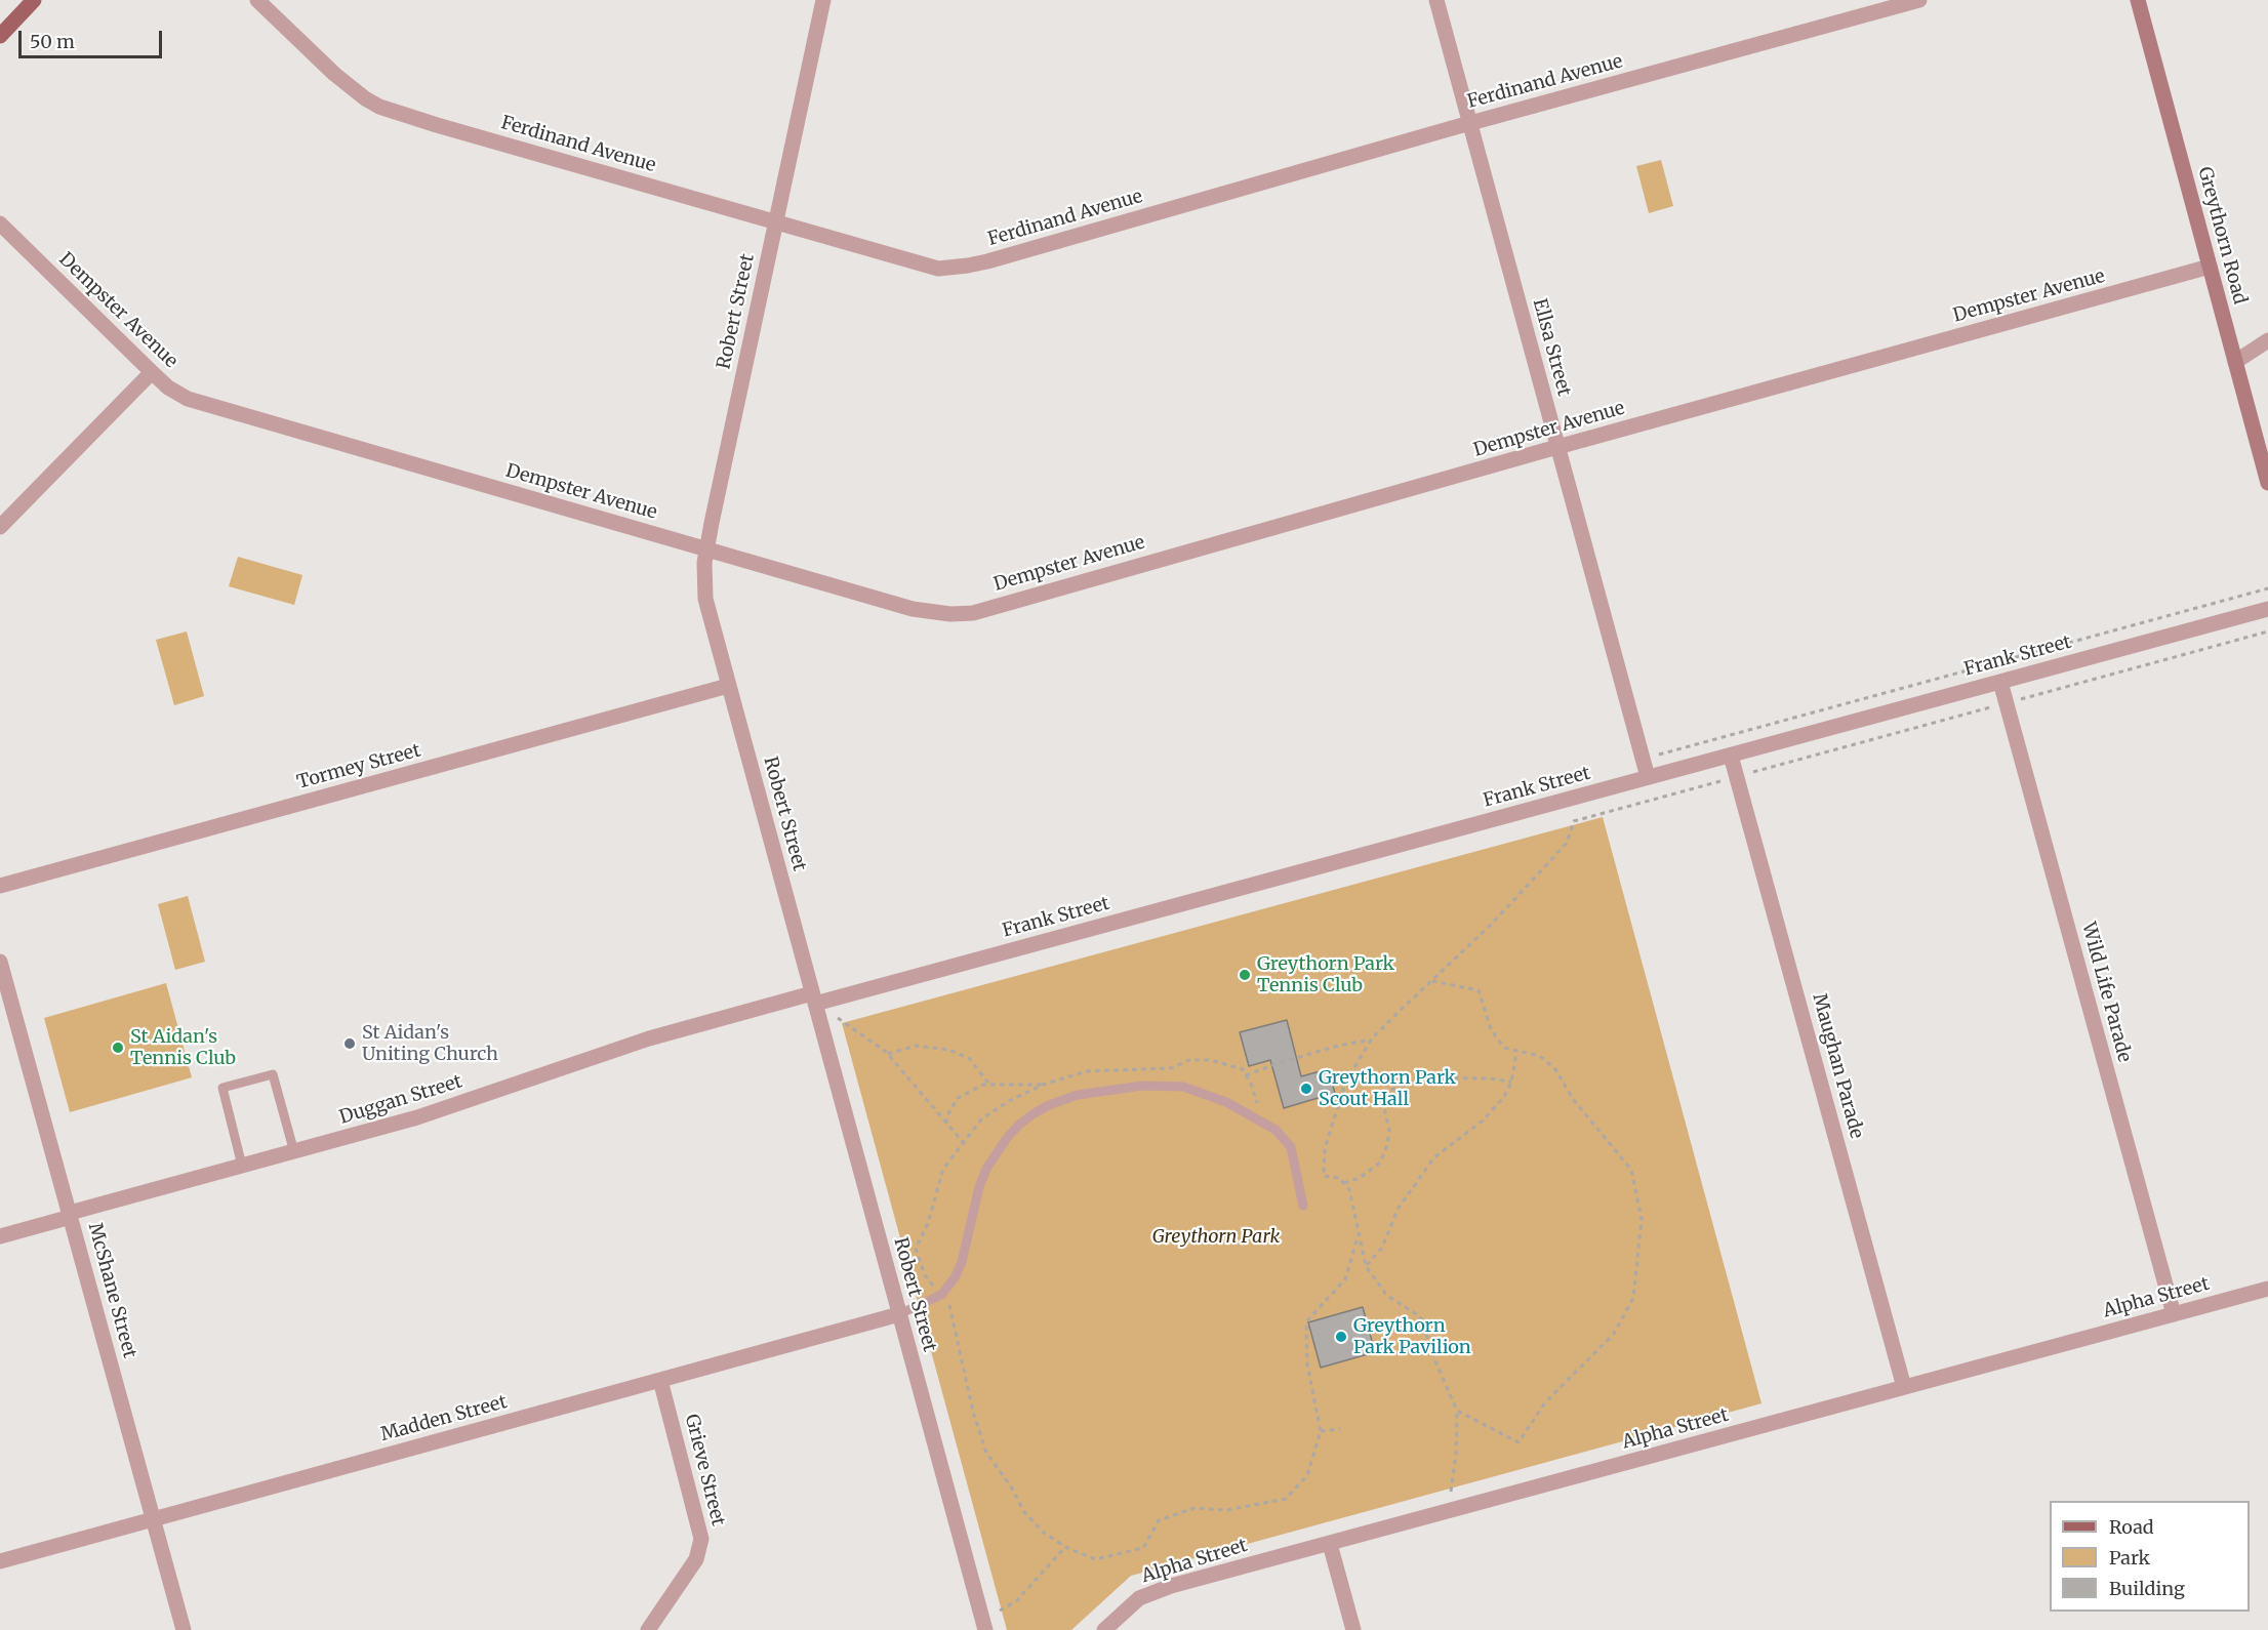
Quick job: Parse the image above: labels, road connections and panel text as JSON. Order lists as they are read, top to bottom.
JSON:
{
  "streets": {
    "main road": ["Greythorn Road"],
    "street": [
      "Ferdinand Avenue",
      "Dempster Avenue",
      "Robert Street",
      "Ellsa Street",
      "Frank Street",
      "Tormey Street",
      "Wild Life Parade",
      "Maughan Parade",
      "Duggan Street",
      "McShane Street",
      "Alpha Street",
      "Madden Street",
      "Grieve Street"
    ]
  },
  "crossings": [
    ["Ferdinand Avenue", "Robert Street"],
    ["Ferdinand Avenue", "Ellsa Street"],
    ["Greythorn Road", "Dempster Avenue"],
    ["Dempster Avenue", "Robert Street"],
    ["Dempster Avenue", "Ellsa Street"],
    ["Robert Street", "Frank Street"],
    ["Robert Street", "Tormey Street"],
    ["Robert Street", "Duggan Street"],
    ["Robert Street", "Madden Street"],
    ["Ellsa Street", "Frank Street"],
    ["Frank Street", "Wild Life Parade"],
    ["Frank Street", "Maughan Parade"],
    ["Frank Street", "Duggan Street"],
    ["Wild Life Parade", "Alpha Street"],
    ["Maughan Parade", "Alpha Street"],
    ["Duggan Street", "McShane Street"],
    ["McShane Street", "Madden Street"],
    ["Madden Street", "Grieve Street"]
  ],
  "parks": ["Greythorn Park"],
  "places": [
    "Greythorn Park Tennis Club",
    "St Aidan's Uniting Church",
    "St Aidan's Tennis Club",
    "Greythorn Park Scout Hall",
    "Greythorn Park Pavilion"
  ],
  "legend": ["Road", "Park", "Building"],
  "scale_bar": "50 m"
}
